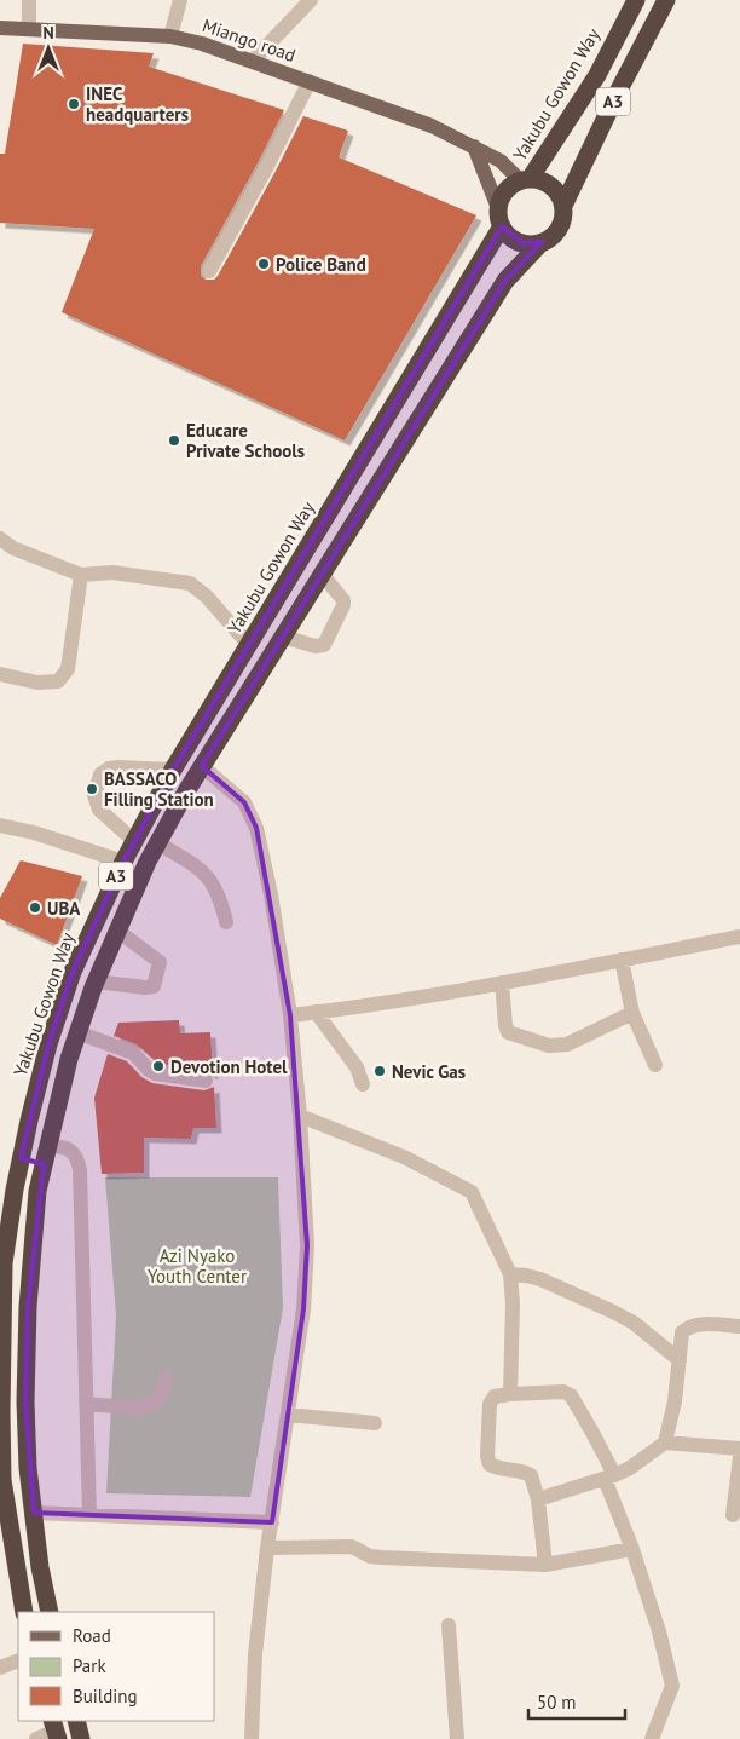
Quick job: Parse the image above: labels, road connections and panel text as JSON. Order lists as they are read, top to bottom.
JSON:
{
  "streets": {
    "highway": ["Yakubu Gowon Way", "A3"],
    "main road": ["Miango road"]
  },
  "crossings": [
    ["Miango road", "Yakubu Gowon Way"],
    ["Miango road", "A3"],
    ["Yakubu Gowon Way", "A3"]
  ],
  "parks": ["Azi Nyako Youth Center"],
  "places": [
    "INEC headquarters",
    "Police Band",
    "Educare Private Schools",
    "BASSACO Filling Station",
    "UBA",
    "Devotion Hotel",
    "Nevic Gas"
  ],
  "legend": ["Road", "Park", "Building"],
  "scale_bar": "50 m",
  "north": "top"
}
